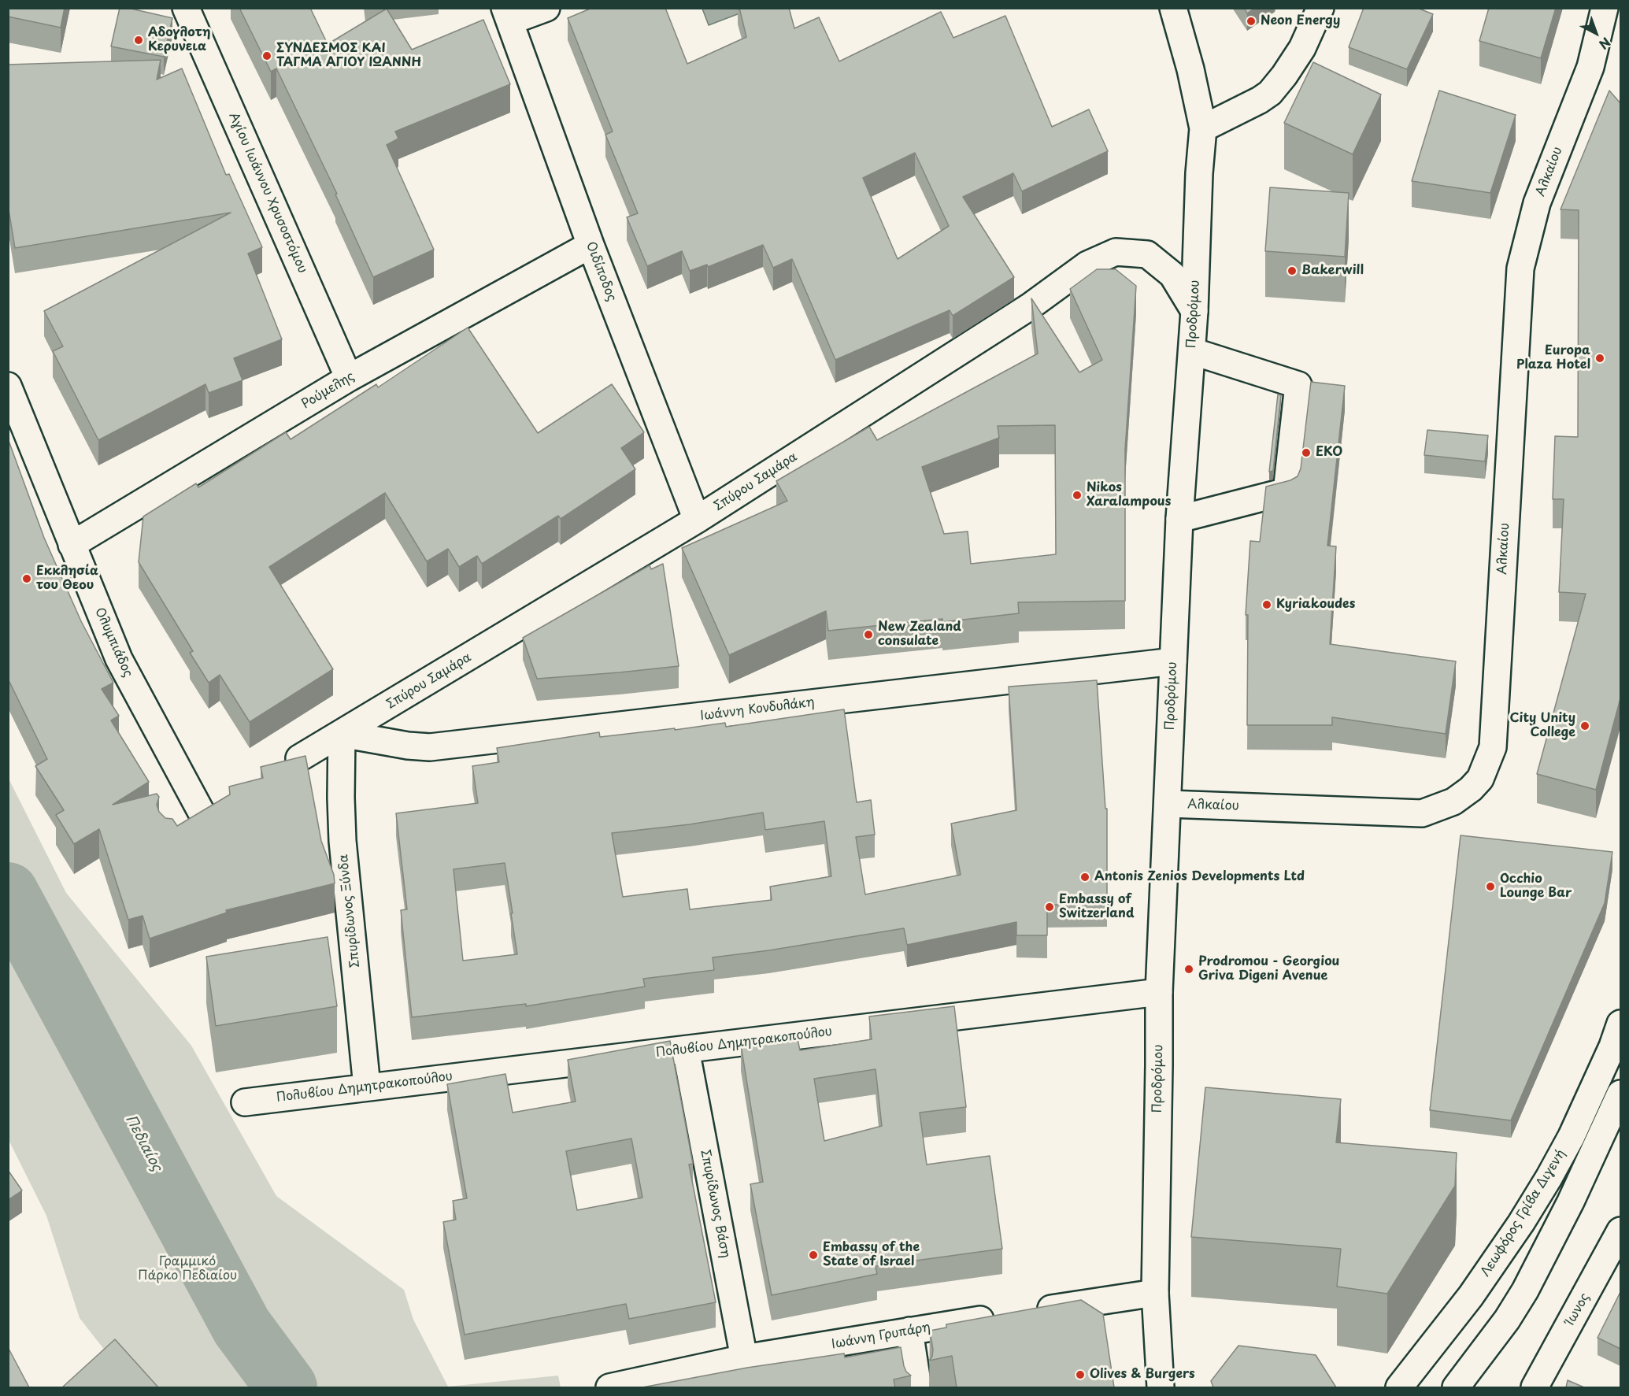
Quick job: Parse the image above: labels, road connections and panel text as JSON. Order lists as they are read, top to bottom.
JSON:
{
  "streets": {
    "street": [
      "Αλκαίου",
      "Αγίου Ιωάννου Χρυσοστόμου",
      "Οιδίποδος",
      "Προδρόμου",
      "Ρούμελης",
      "Σπύρου Σαμάρα",
      "Ολυμπιάδος",
      "Ιωάννη Κονδυλάκη",
      "Σπυρίδωνος Ξύνδα",
      "Πολυβίου Δημητρακοπούλου",
      "Σπυρίδωνος Βάση",
      "Λεωφόρος Γρίβα Διγενή",
      "Ίωνος",
      "Ιωάννη Γρυπάρη"
    ]
  },
  "crossings": [
    ["Αλκαίου", "Προδρόμου"],
    ["Αγίου Ιωάννου Χρυσοστόμου", "Ρούμελης"],
    ["Οιδίποδος", "Ρούμελης"],
    ["Οιδίποδος", "Σπύρου Σαμάρα"],
    ["Προδρόμου", "Σπύρου Σαμάρα"],
    ["Προδρόμου", "Ιωάννη Κονδυλάκη"],
    ["Προδρόμου", "Πολυβίου Δημητρακοπούλου"],
    ["Ρούμελης", "Ολυμπιάδος"],
    ["Σπύρου Σαμάρα", "Ιωάννη Κονδυλάκη"],
    ["Σπύρου Σαμάρα", "Σπυρίδωνος Ξύνδα"],
    ["Ιωάννη Κονδυλάκη", "Σπυρίδωνος Ξύνδα"],
    ["Σπυρίδωνος Ξύνδα", "Πολυβίου Δημητρακοπούλου"],
    ["Πολυβίου Δημητρακοπούλου", "Σπυρίδωνος Βάση"],
    ["Σπυρίδωνος Βάση", "Ιωάννη Γρυπάρη"]
  ],
  "water": ["Πεδιαίος"],
  "parks": ["Γραμμικό Πάρκο Πεδιαίου"],
  "places": [
    "Neon Energy",
    "Αδογλοτη Κερυνεια",
    "ΣΥΝΔΕΣΜΟΣ ΚΑΙ ΤΑΓΜΑ ΑΓΙΟΥ ΙΩΑΝΝΗ",
    "Bakerwill",
    "Europa Plaza Hotel",
    "EKO",
    "Nikos Xaralampous",
    "Εκκλησία του Θεου",
    "Kyriakoudes",
    "New Zealand consulate",
    "City Unity College",
    "Antonis Zenios Developments Ltd",
    "Occhio Lounge Bar",
    "Embassy of Switzerland",
    "Prodromou - Georgiou Griva Digeni Avenue",
    "Embassy of the State of Israel",
    "Olives & Burgers"
  ],
  "north": "bottom right"
}
